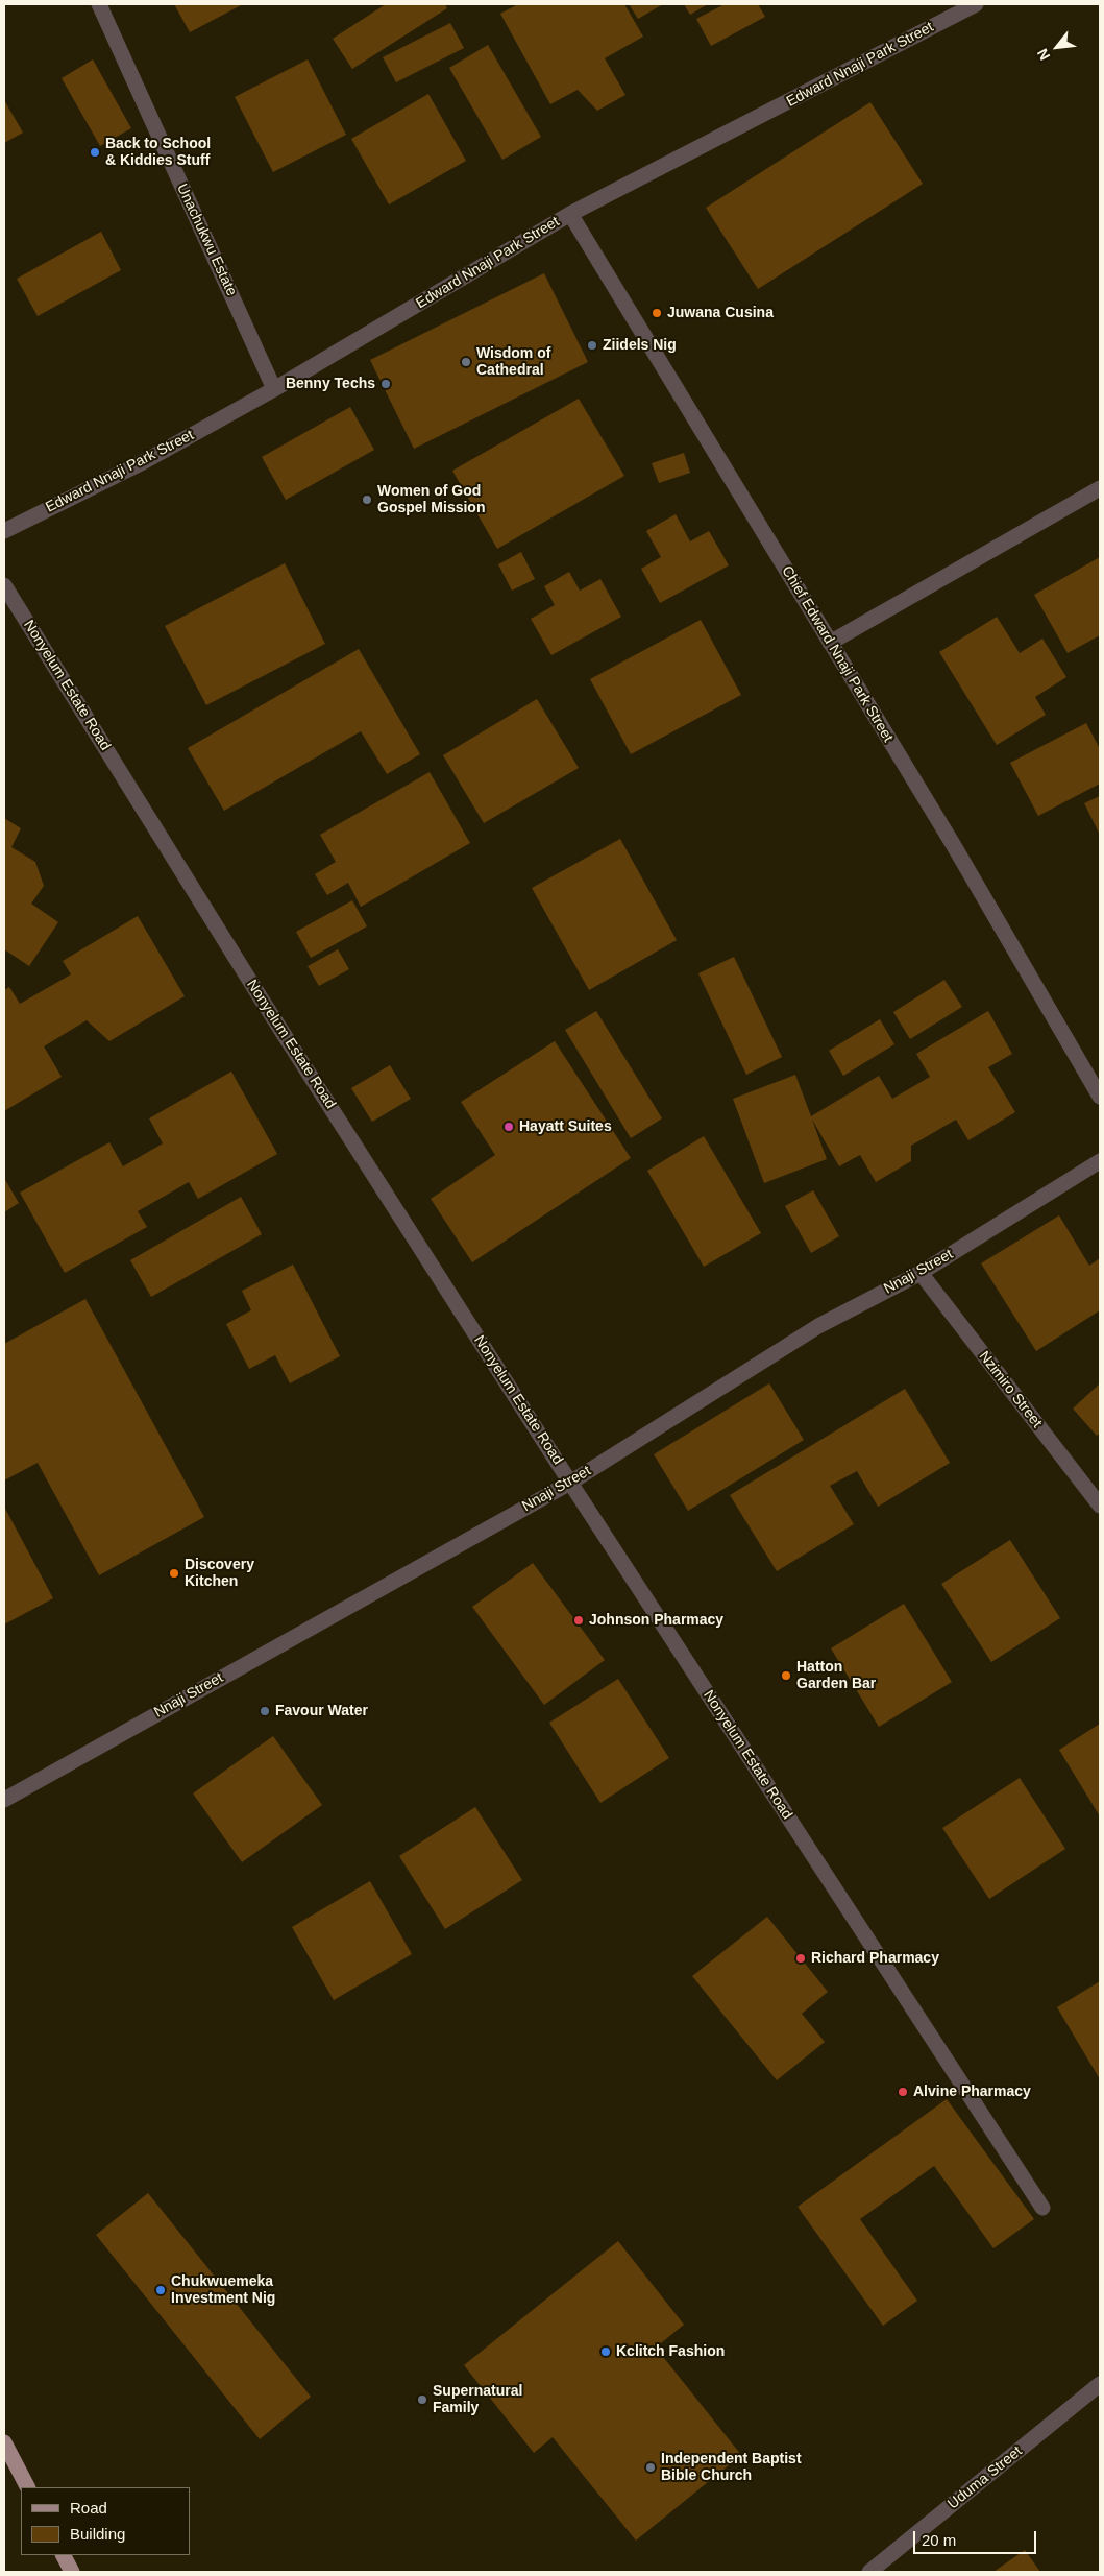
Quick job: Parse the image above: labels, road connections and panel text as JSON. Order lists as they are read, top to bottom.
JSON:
{
  "streets": {
    "street": [
      "Edward Nnaji Park Street",
      "Unachukwu Estate",
      "Chief Edward Nnaji Park Street",
      "Nonyelum Estate Road",
      "Nnaji Street",
      "Nzimiro Street",
      "Uduma Street"
    ]
  },
  "crossings": [
    ["Edward Nnaji Park Street", "Unachukwu Estate"],
    ["Edward Nnaji Park Street", "Chief Edward Nnaji Park Street"],
    ["Nonyelum Estate Road", "Nnaji Street"],
    ["Nnaji Street", "Nzimiro Street"]
  ],
  "places": [
    "Back to School & Kiddies Stuff",
    "Juwana Cusina",
    "Ziidels Nig",
    "Wisdom of Cathedral",
    "Benny Techs",
    "Women of God Gospel Mission",
    "Hayatt Suites",
    "Discovery Kitchen",
    "Johnson Pharmacy",
    "Hatton Garden Bar",
    "Favour Water",
    "Richard Pharmacy",
    "Alvine Pharmacy",
    "Chukwuemeka Investment Nig",
    "Kclitch Fashion",
    "Supernatural Family",
    "Independent Baptist Bible Church"
  ],
  "legend": ["Road", "Building"],
  "scale_bar": "20 m",
  "north": "bottom left"
}
